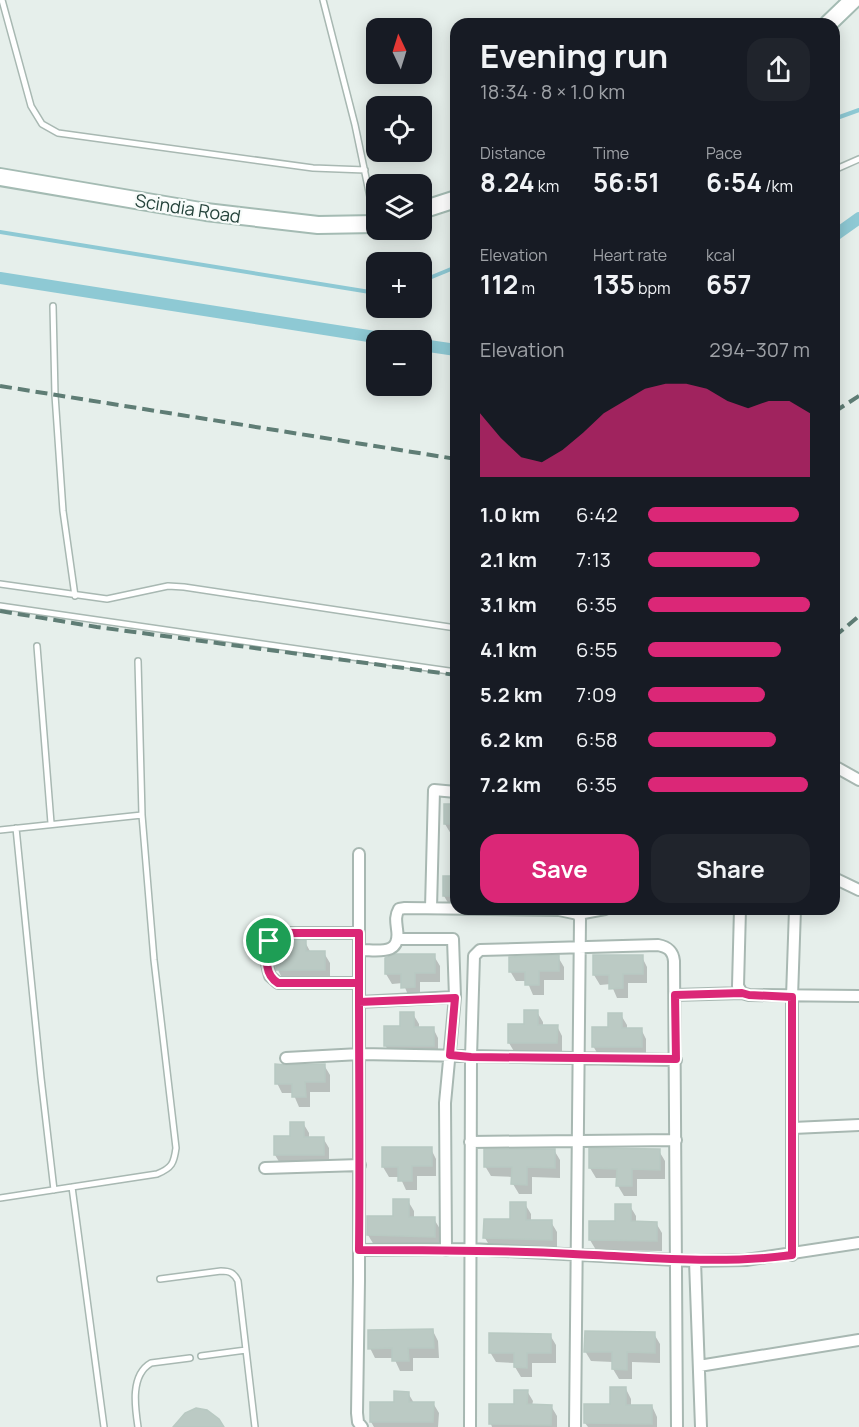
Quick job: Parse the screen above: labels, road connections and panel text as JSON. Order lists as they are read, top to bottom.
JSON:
{
  "streets": {
    "main road": ["Scindia Road"]
  },
  "north": "top",
  "page": {
    "map_buttons": ["+", "−"],
    "heading": ["Evening run", "18:34 · 8 × 1.0 km"],
    "stats": [
      ["Distance", "8.24 km"],
      ["Time", "56:51"],
      ["Pace", "6:54 /km"],
      ["Elevation", "112 m"],
      ["Heart rate", "135 bpm"],
      ["kcal", "657"]
    ],
    "chart": ["Elevation", "294–307 m"],
    "list": [
      {
        "name": "1.0 km",
        "note": "6:42"
      },
      {
        "name": "2.1 km",
        "note": "7:13"
      },
      {
        "name": "3.1 km",
        "note": "6:35"
      },
      {
        "name": "4.1 km",
        "note": "6:55"
      },
      {
        "name": "5.2 km",
        "note": "7:09"
      },
      {
        "name": "6.2 km",
        "note": "6:58"
      },
      {
        "name": "7.2 km",
        "note": "6:35"
      }
    ],
    "buttons": ["Save", "Share"]
  }
}
